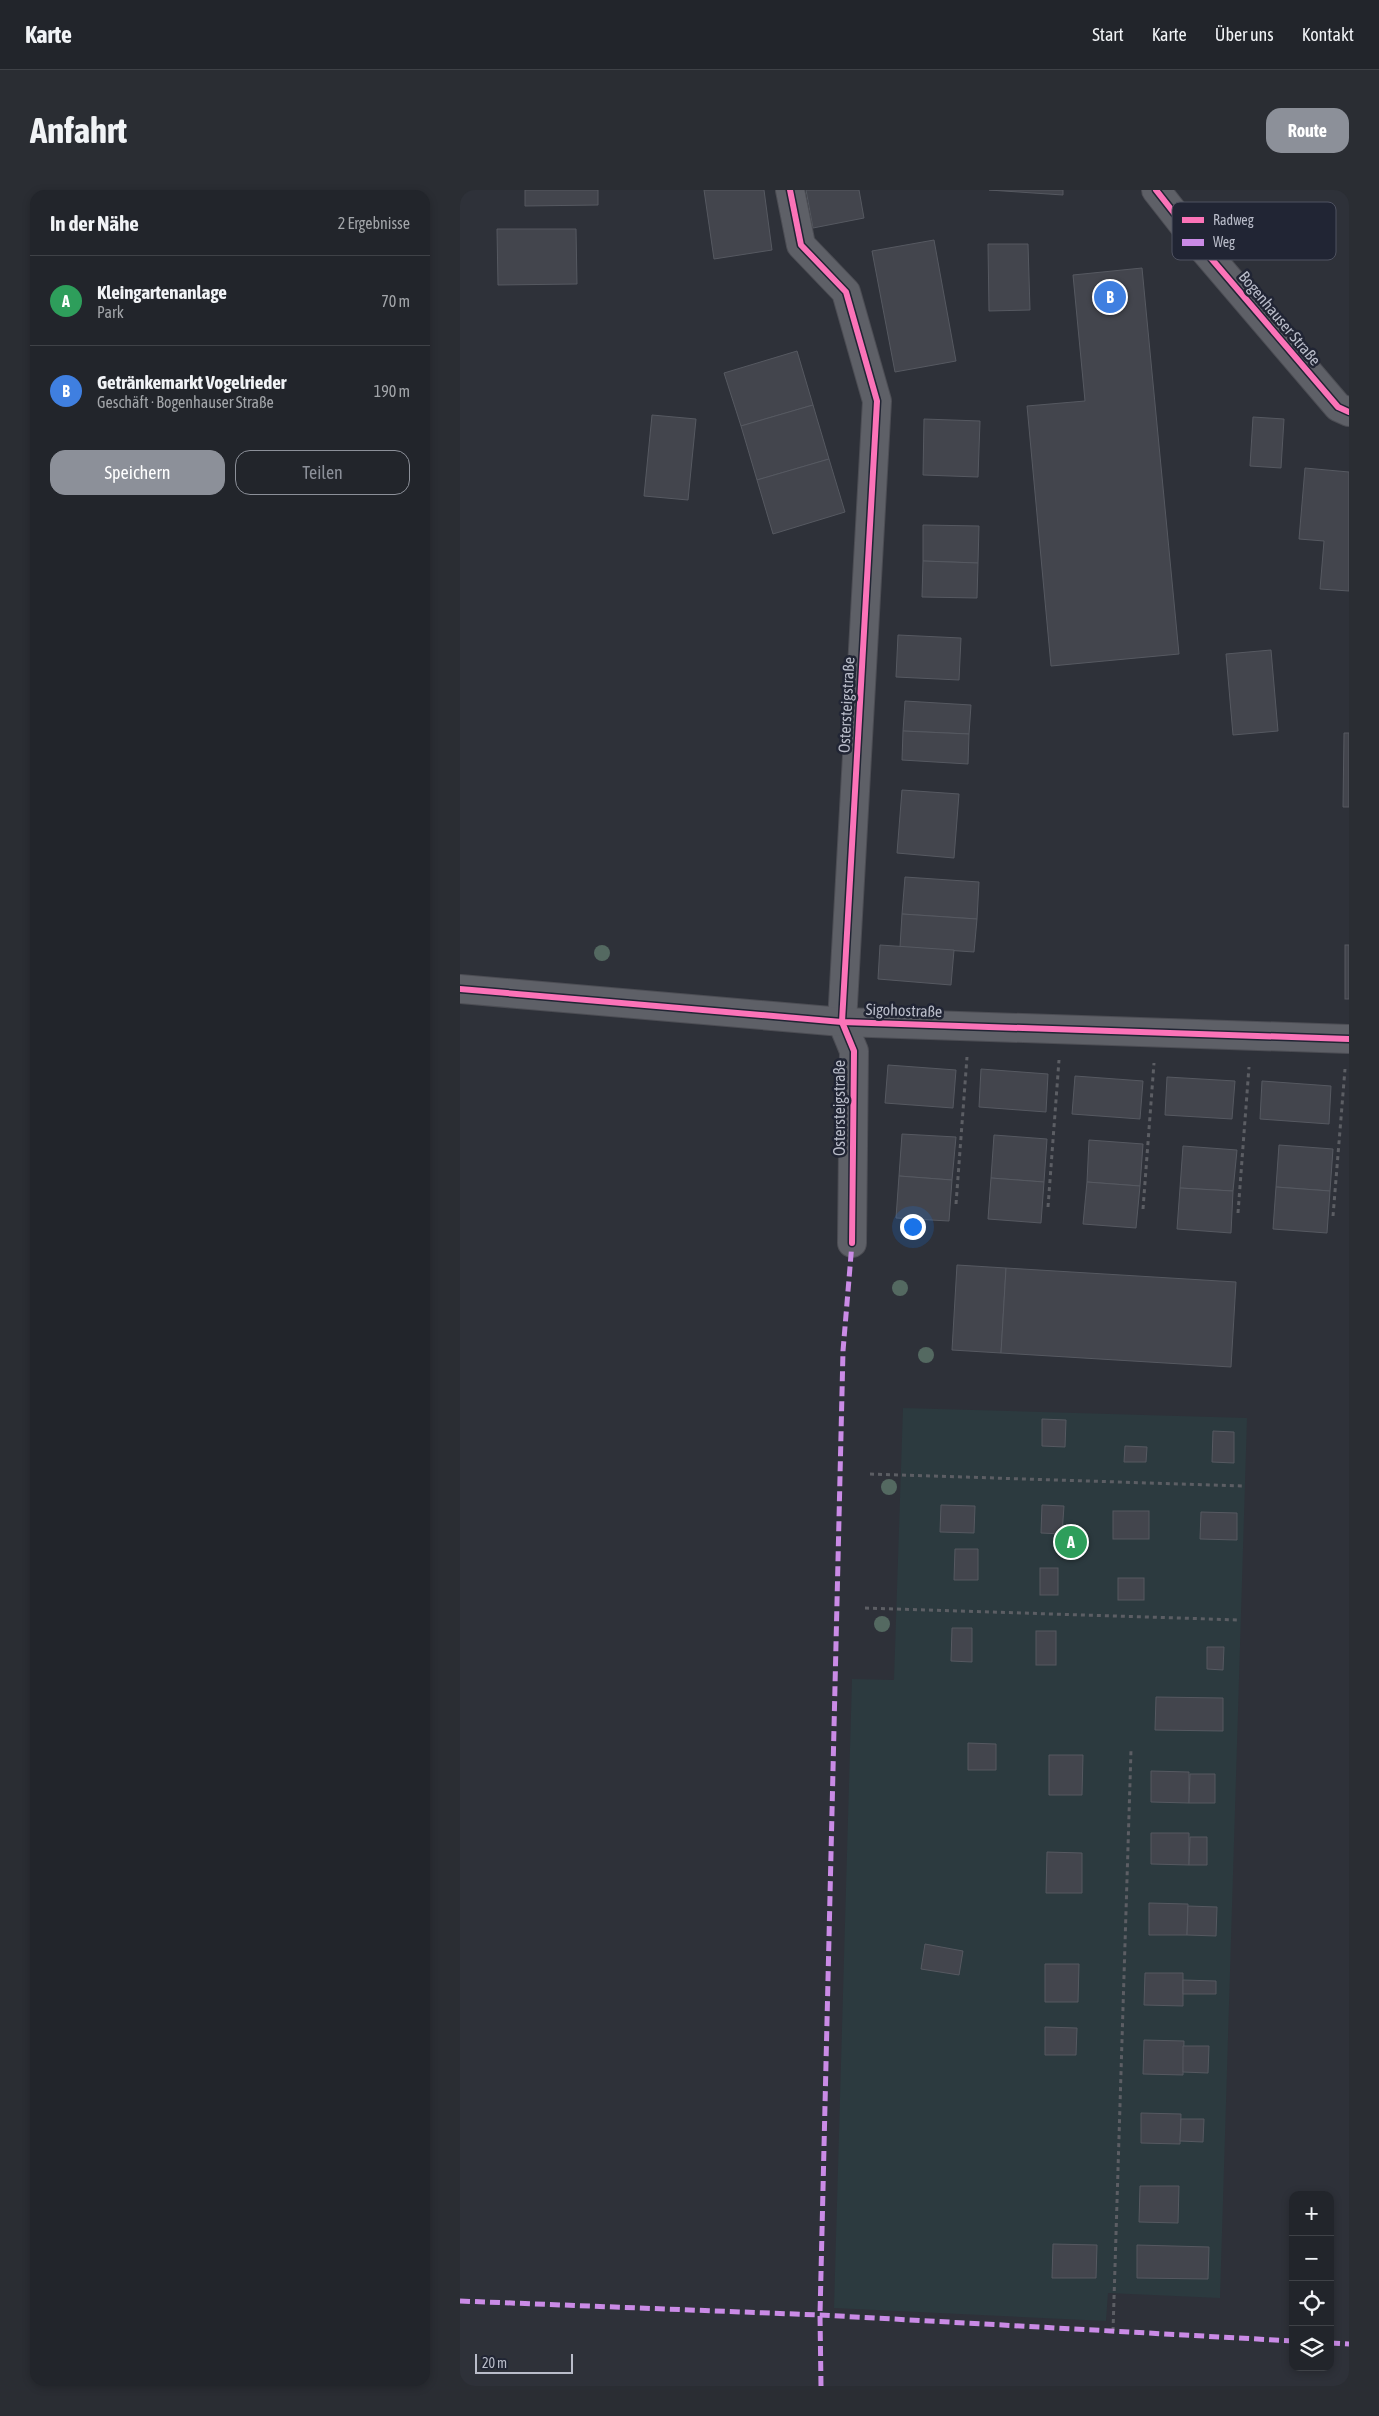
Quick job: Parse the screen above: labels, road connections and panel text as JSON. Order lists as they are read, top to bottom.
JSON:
{
  "streets": {
    "street": ["Bogenhauser Straße", "Ostersteigstraße", "Sigohostraße"]
  },
  "crossings": [
    ["Ostersteigstraße", "Sigohostraße"]
  ],
  "legend": ["Radweg", "Weg"],
  "scale_bar": "20 m",
  "page": {
    "header": "Karte",
    "nav": [
      "Start",
      "Karte",
      "Über uns",
      "Kontakt"
    ],
    "buttons": [
      "Route",
      ["Speichern", "Teilen"]
    ],
    "title": "Anfahrt",
    "heading": ["In der Nähe", "2 Ergebnisse"],
    "list": [
      {
        "mark": "A",
        "name": "Kleingartenanlage",
        "note": "Park",
        "value": "70 m"
      },
      {
        "mark": "B",
        "name": "Getränkemarkt Vogelrieder",
        "note": "Geschäft · Bogenhauser Straße",
        "value": "190 m"
      }
    ],
    "pins": ["B", "A"],
    "map_buttons": ["+", "−"],
    "scale": "20 m"
  }
}
